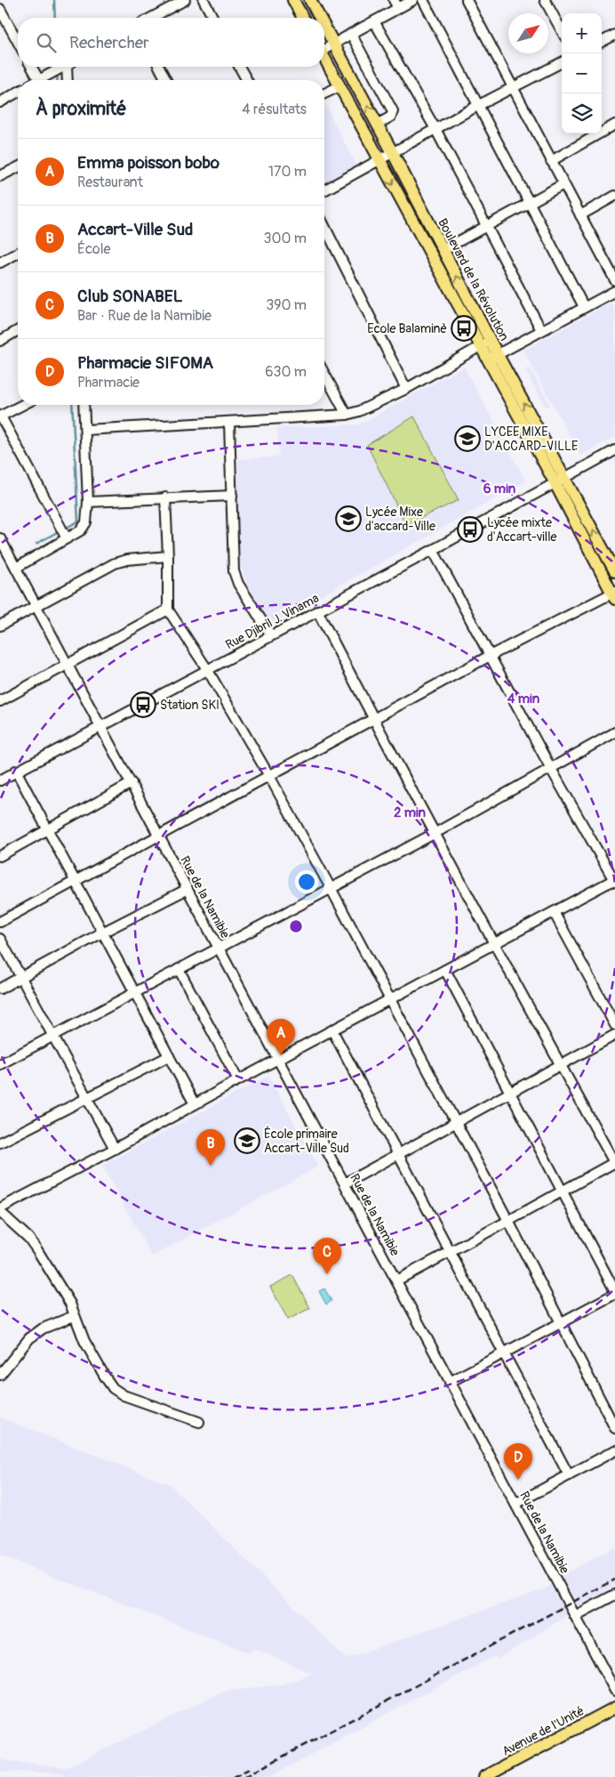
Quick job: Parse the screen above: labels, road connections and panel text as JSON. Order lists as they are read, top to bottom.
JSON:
{
  "streets": {
    "main road": ["Boulevard de la Révolution", "Avenue de l'Unité"],
    "street": ["Rue Djibril J. Vinama", "Rue de la Namibie"]
  },
  "crossings": [
    ["Boulevard de la Révolution", "Rue Djibril J. Vinama"],
    ["Rue Djibril J. Vinama", "Rue de la Namibie"]
  ],
  "places": {
    "bus stop": ["Ecole Balaminè", "Lycée mixte d'Accart-ville", "Station SKI"],
    "school or university": ["LYCEE MIXE D'ACCARD-VILLE", "Lycée Mixe d'accard-Ville", "École primaire Accart-Ville Sud"]
  },
  "north": "top right",
  "page": {
    "map_buttons": ["+", "−"],
    "search": "Rechercher",
    "heading": ["À proximité", "4 résultats"],
    "list": [
      {
        "mark": "A",
        "name": "Emma poisson bobo",
        "note": "Restaurant",
        "value": "170 m"
      },
      {
        "mark": "B",
        "name": "Accart-Ville Sud",
        "note": "École",
        "value": "300 m"
      },
      {
        "mark": "C",
        "name": "Club SONABEL",
        "note": "Bar · Rue de la Namibie",
        "value": "390 m"
      },
      {
        "mark": "D",
        "name": "Pharmacie SIFOMA",
        "note": "Pharmacie",
        "value": "630 m"
      }
    ],
    "pins": [
      "A",
      "B",
      "C",
      "D"
    ]
  },
  "rings": ["6 min", "4 min", "2 min"]
}
